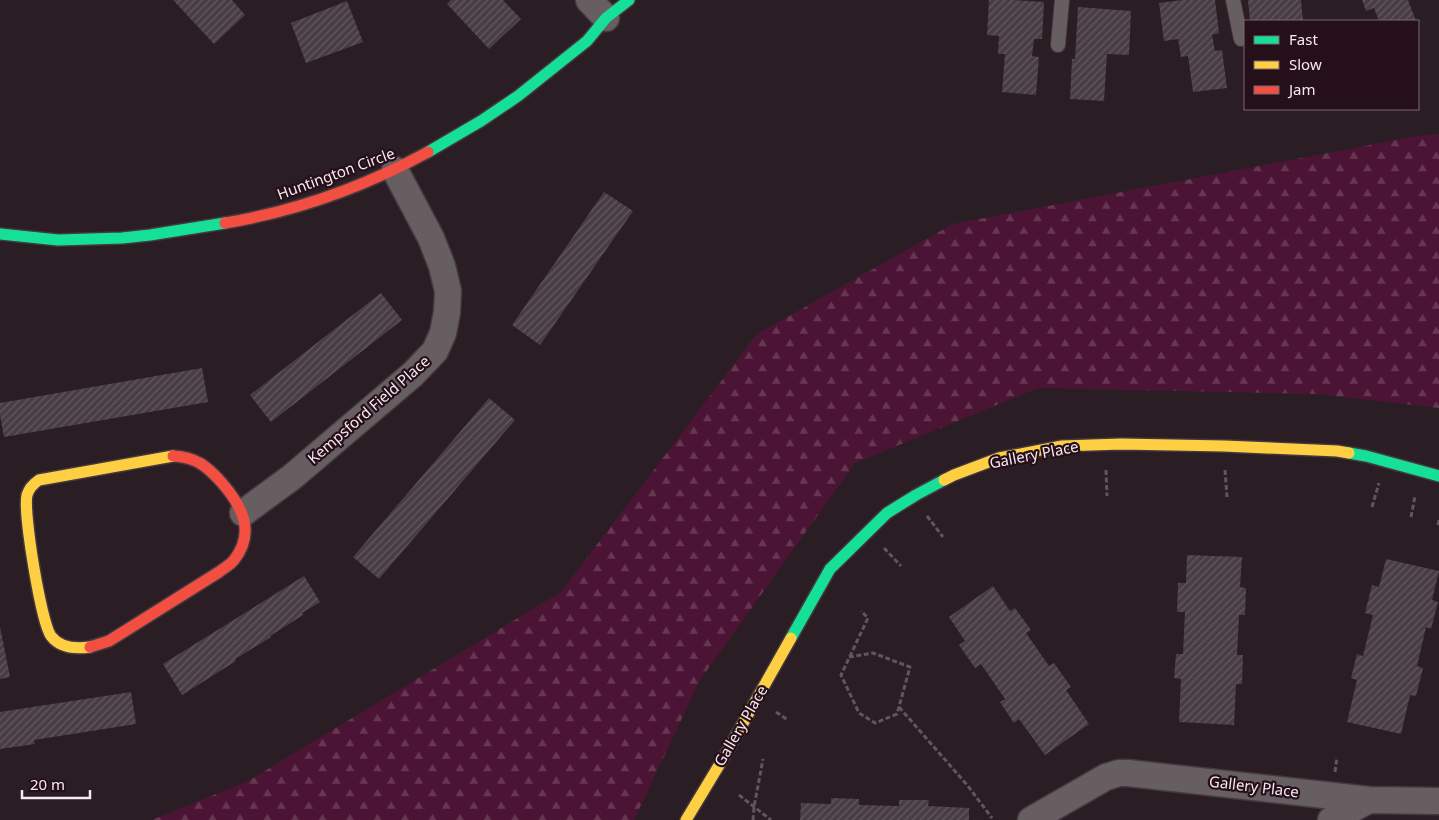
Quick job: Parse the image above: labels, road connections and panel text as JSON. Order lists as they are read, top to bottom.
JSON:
{
  "streets": {
    "street": ["Huntington Circle", "Kempsford Field Place", "Gallery Place"]
  },
  "crossings": [
    ["Huntington Circle", "Kempsford Field Place"]
  ],
  "legend": ["Fast", "Slow", "Jam"],
  "scale_bar": "20 m"
}
